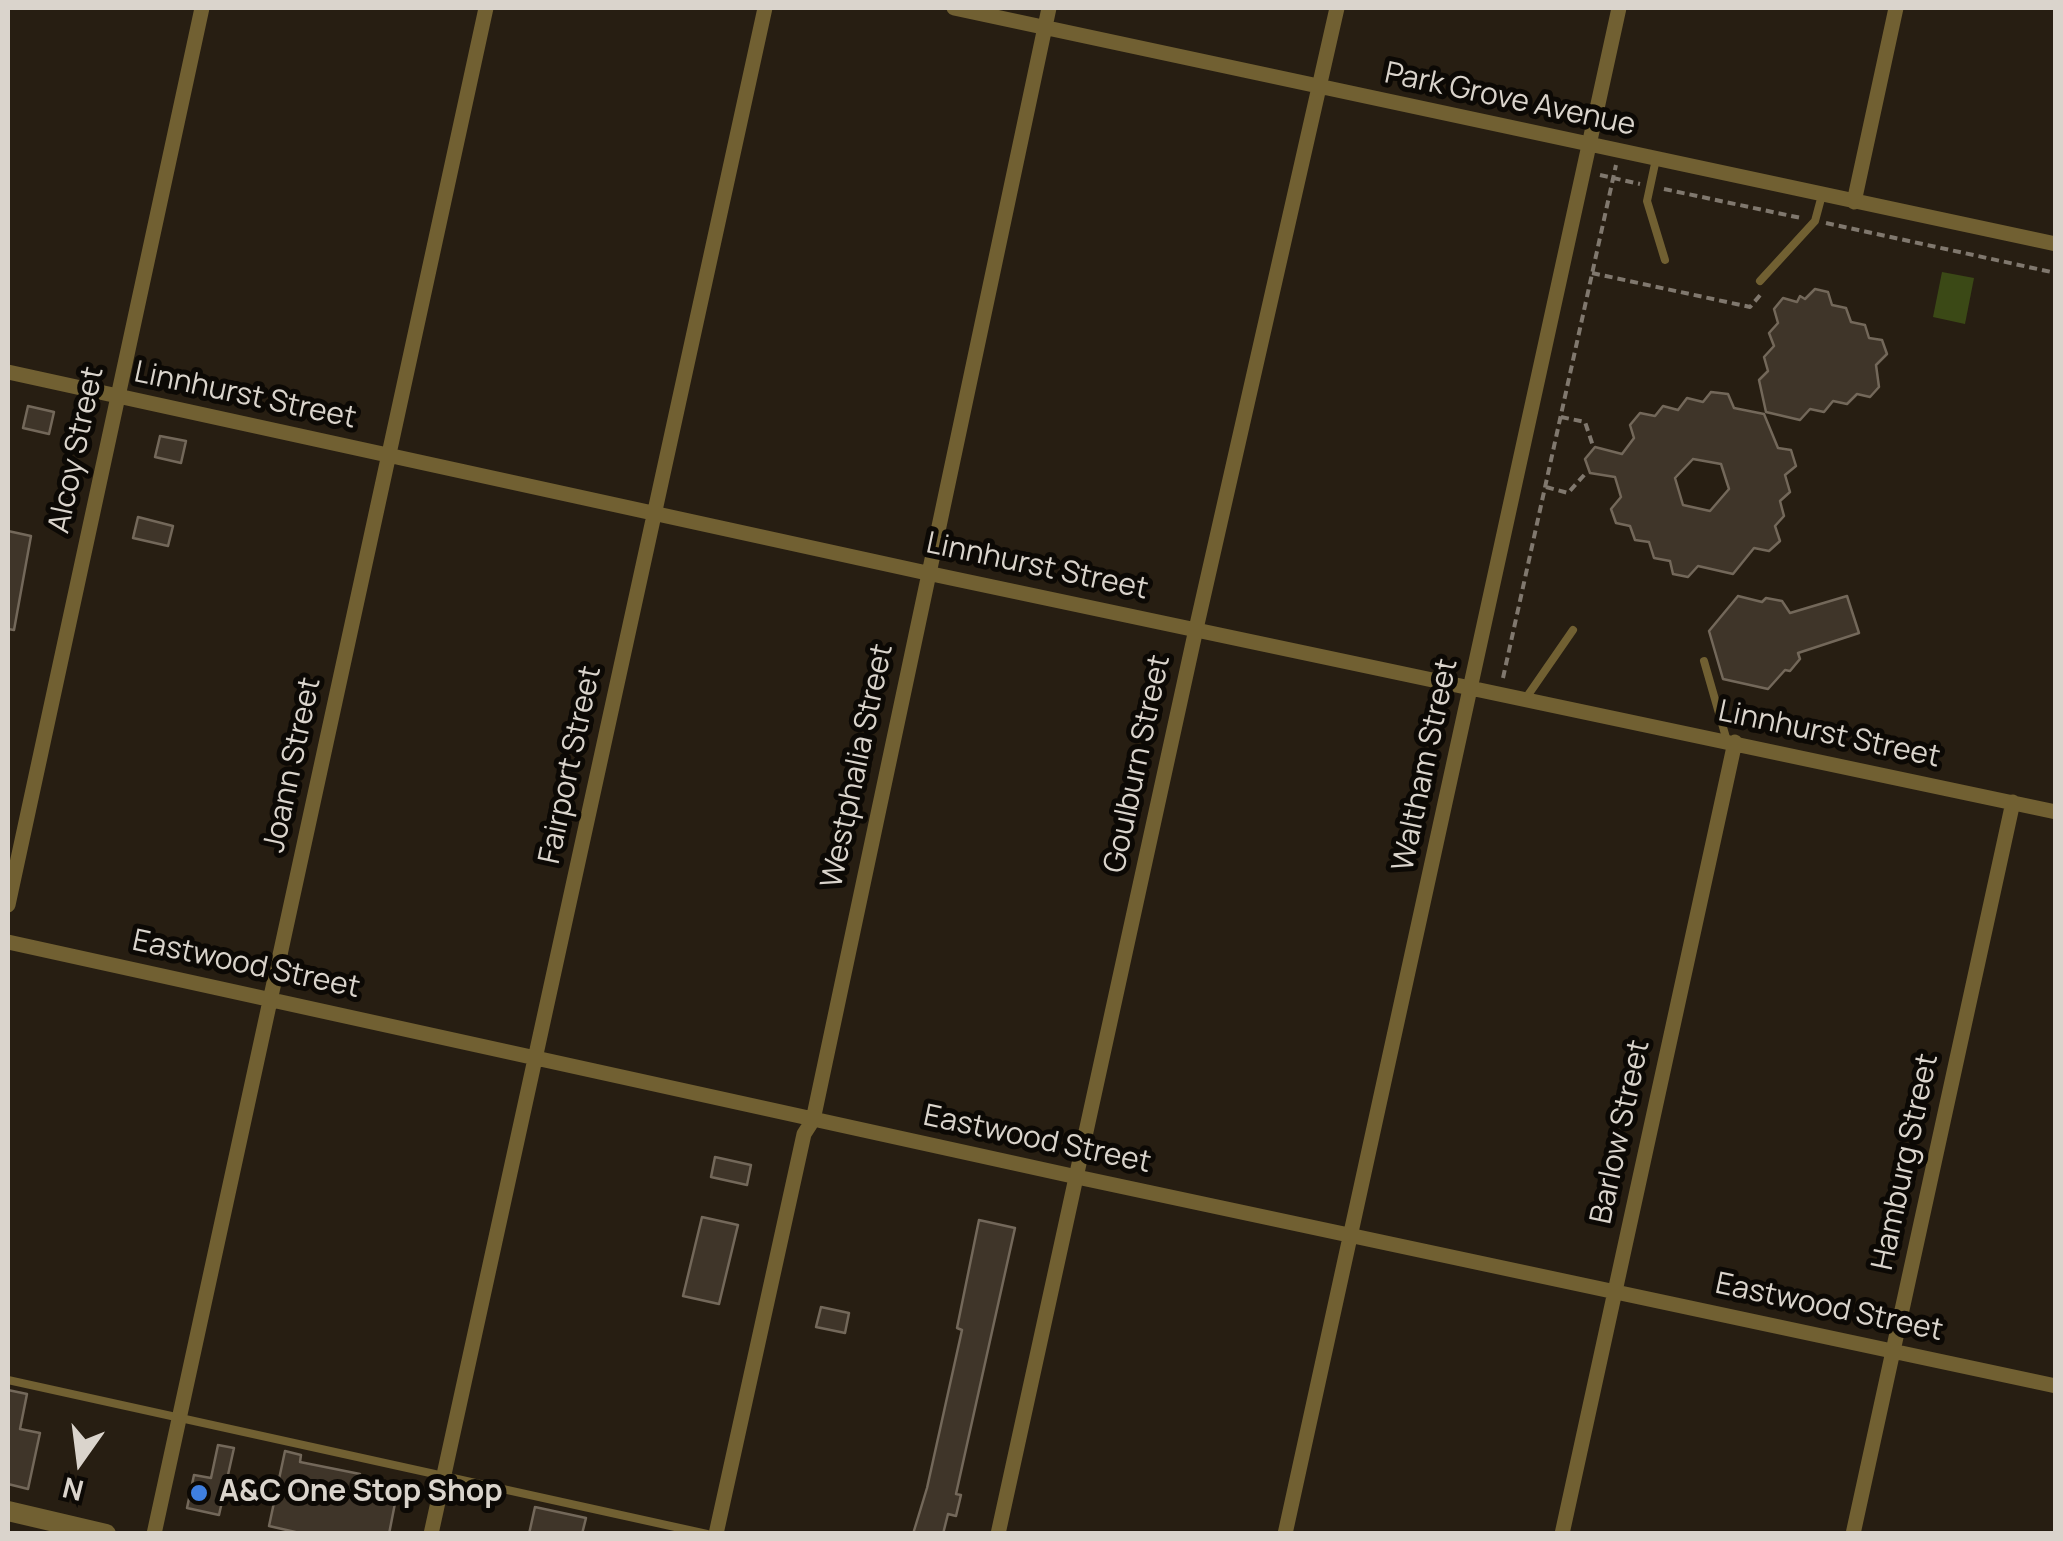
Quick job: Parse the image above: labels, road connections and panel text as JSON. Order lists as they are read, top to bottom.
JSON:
{
  "streets": {
    "street": [
      "Park Grove Avenue",
      "Linnhurst Street",
      "Alcoy Street",
      "Goulburn Street",
      "Joann Street",
      "Fairport Street",
      "Waltham Street",
      "Westphalia Street",
      "Eastwood Street",
      "Barlow Street",
      "Hamburg Street"
    ]
  },
  "crossings": [
    ["Park Grove Avenue", "Goulburn Street"],
    ["Park Grove Avenue", "Waltham Street"],
    ["Park Grove Avenue", "Westphalia Street"],
    ["Linnhurst Street", "Alcoy Street"],
    ["Linnhurst Street", "Goulburn Street"],
    ["Linnhurst Street", "Joann Street"],
    ["Linnhurst Street", "Fairport Street"],
    ["Linnhurst Street", "Waltham Street"],
    ["Linnhurst Street", "Westphalia Street"],
    ["Linnhurst Street", "Barlow Street"],
    ["Linnhurst Street", "Hamburg Street"],
    ["Goulburn Street", "Eastwood Street"],
    ["Joann Street", "Eastwood Street"],
    ["Fairport Street", "Eastwood Street"],
    ["Waltham Street", "Eastwood Street"],
    ["Westphalia Street", "Eastwood Street"],
    ["Eastwood Street", "Barlow Street"],
    ["Eastwood Street", "Hamburg Street"]
  ],
  "places": ["A&C One Stop Shop"],
  "north": "bottom"
}
